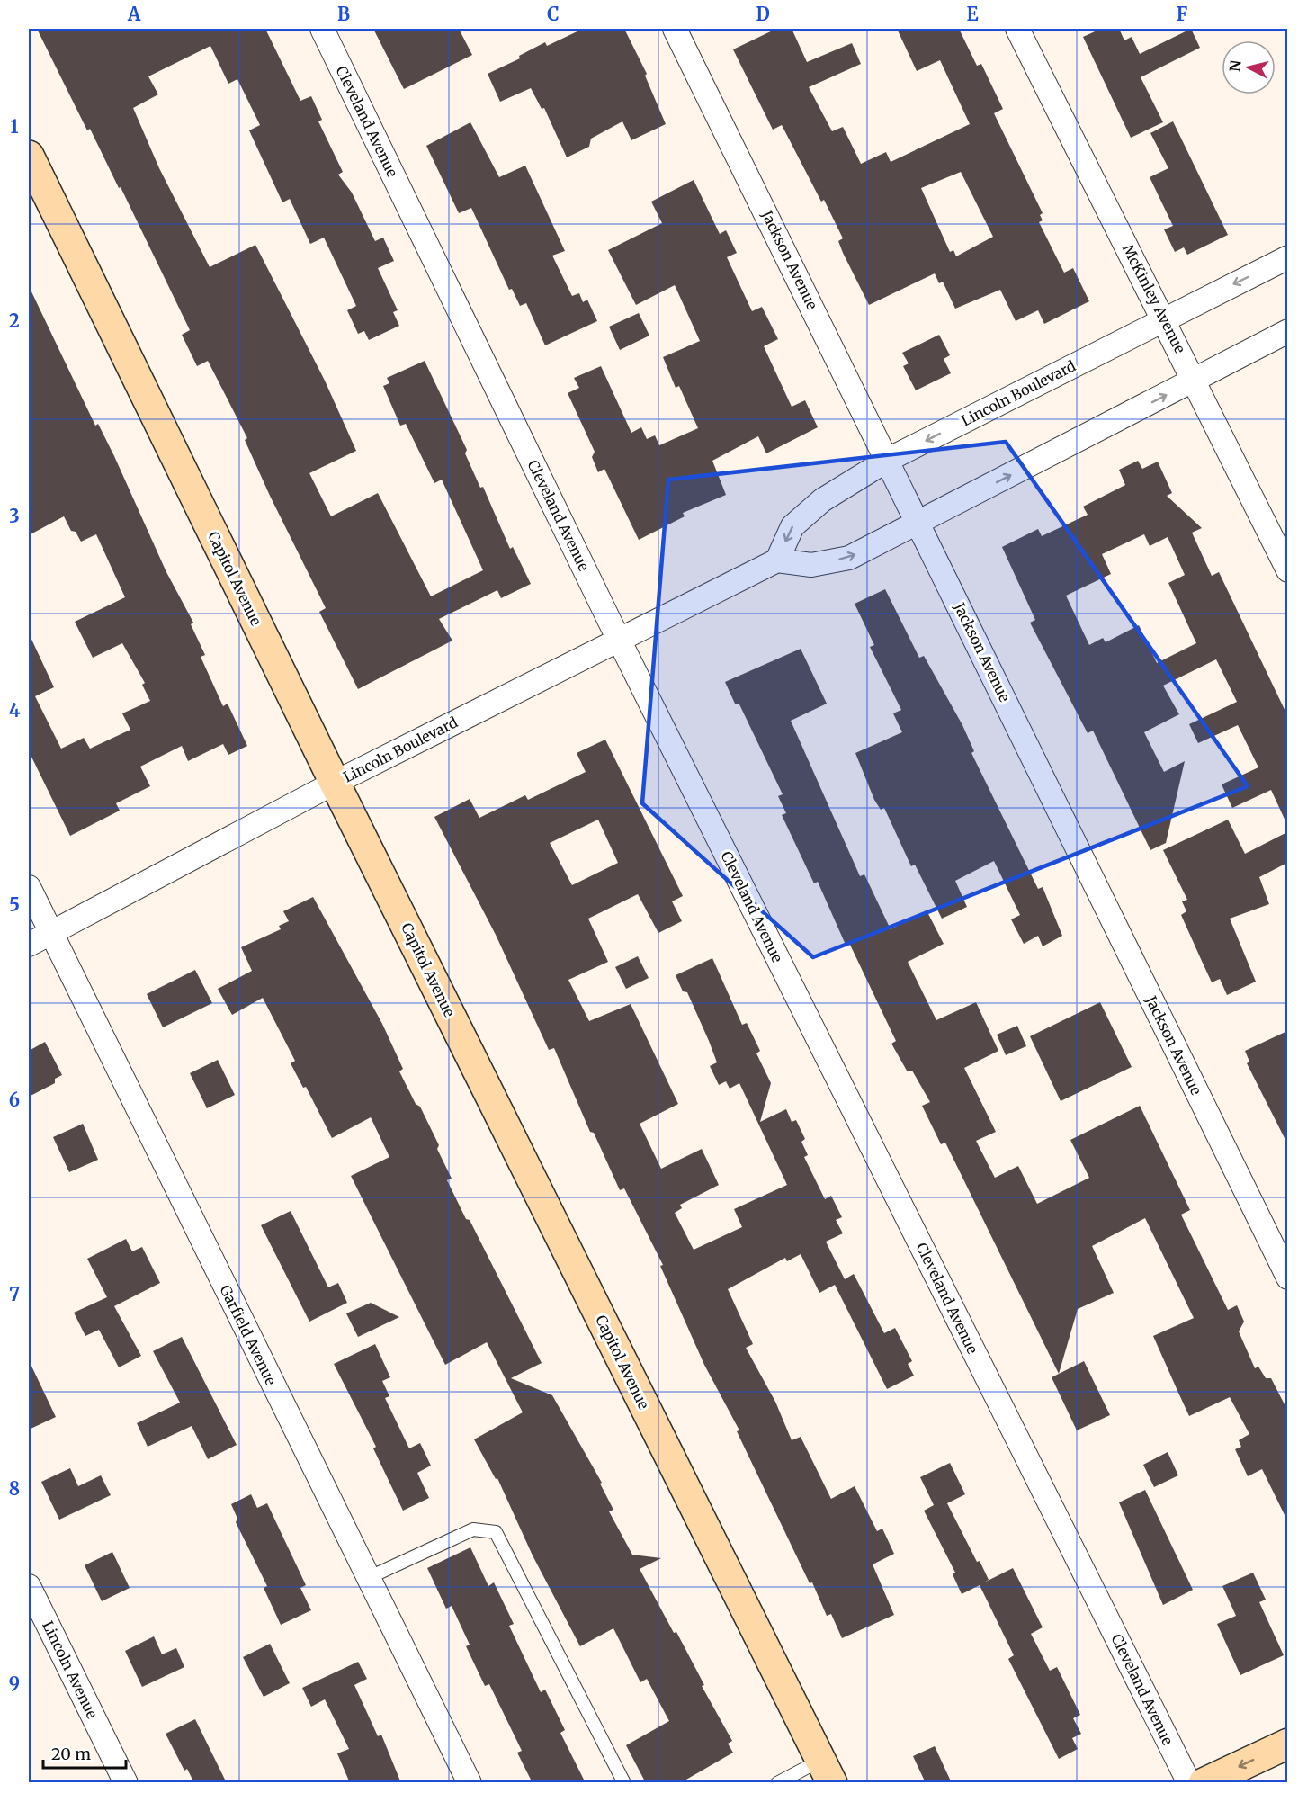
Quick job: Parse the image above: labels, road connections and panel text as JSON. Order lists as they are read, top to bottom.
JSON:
{
  "streets": {
    "main road": ["Capitol Avenue"],
    "street": [
      "Cleveland Avenue",
      "Jackson Avenue",
      "McKinley Avenue",
      "Lincoln Boulevard",
      "Garfield Avenue",
      "Lincoln Avenue"
    ]
  },
  "crossings": [
    ["Cleveland Avenue", "Lincoln Boulevard"],
    ["Jackson Avenue", "Lincoln Boulevard"],
    ["McKinley Avenue", "Lincoln Boulevard"],
    ["Lincoln Boulevard", "Capitol Avenue"],
    ["Lincoln Boulevard", "Garfield Avenue"]
  ],
  "scale_bar": "20 m",
  "north": "left",
  "grid": {
    "columns": [
      "A",
      "B",
      "C",
      "D",
      "E",
      "F"
    ],
    "rows": [
      "1",
      "2",
      "3",
      "4",
      "5",
      "6",
      "7",
      "8",
      "9"
    ]
  }
}
